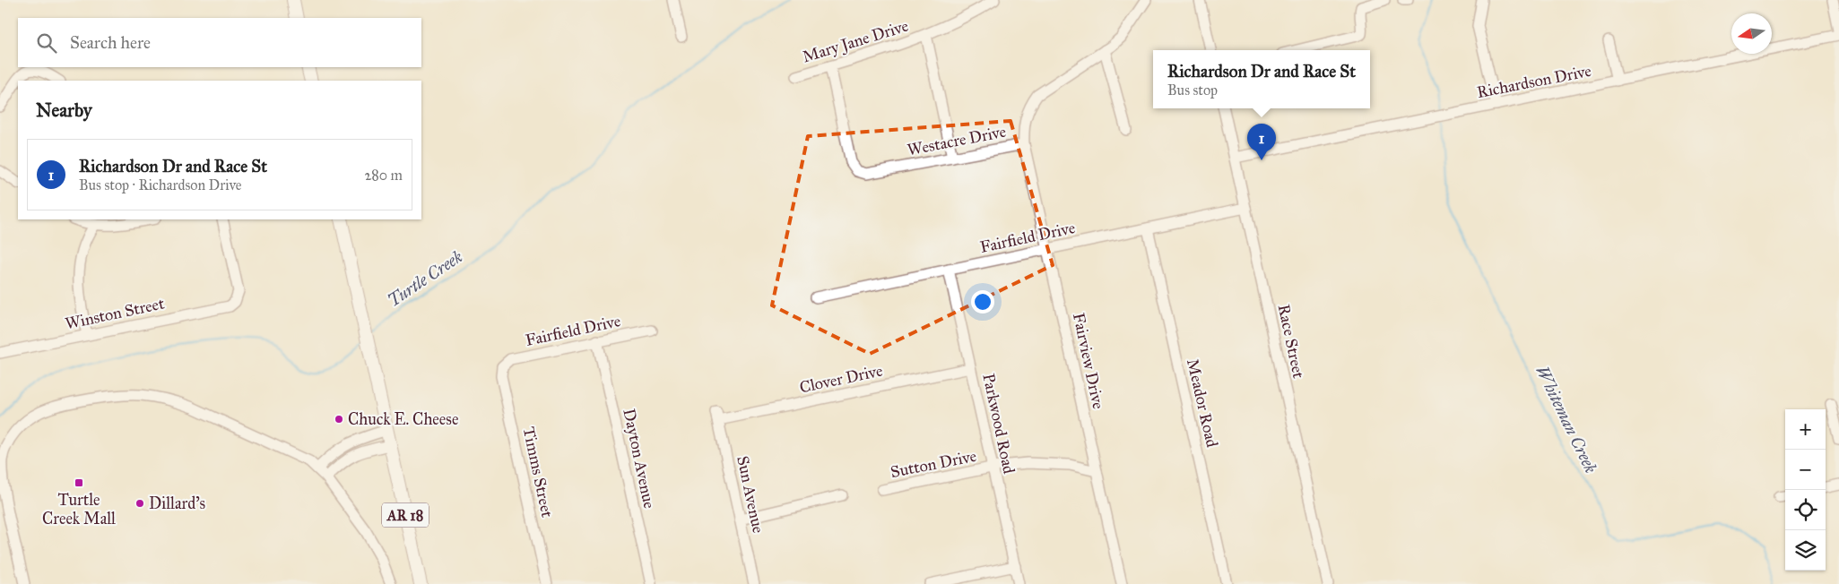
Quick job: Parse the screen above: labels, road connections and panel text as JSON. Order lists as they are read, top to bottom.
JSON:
{
  "streets": {
    "main road": ["AR 18"],
    "street": [
      "Mary Jane Drive",
      "Richardson Drive",
      "Westacre Drive",
      "Fairfield Drive",
      "Winston Street",
      "Race Street",
      "Fairview Drive",
      "Clover Drive",
      "Meador Road",
      "Parkwood Road",
      "Dayton Avenue",
      "Sutton Drive",
      "Timms Street",
      "Sun Avenue"
    ]
  },
  "crossings": [
    ["Mary Jane Drive", "Westacre Drive"],
    ["Richardson Drive", "Race Street"],
    ["Westacre Drive", "Fairview Drive"],
    ["Fairfield Drive", "Race Street"],
    ["Fairfield Drive", "Fairview Drive"],
    ["Fairfield Drive", "Meador Road"],
    ["Fairfield Drive", "Parkwood Road"],
    ["Fairfield Drive", "Dayton Avenue"],
    ["Fairfield Drive", "Timms Street"],
    ["Fairview Drive", "Sutton Drive"],
    ["Clover Drive", "Parkwood Road"],
    ["Clover Drive", "Sun Avenue"],
    ["Parkwood Road", "Sutton Drive"]
  ],
  "water": ["Turtle Creek", "Whiteman Creek"],
  "places": {
    "other": ["Chuck E. Cheese", "Dillard's"],
    "transit": ["Turtle Creek Mall"]
  },
  "north": "left",
  "page": {
    "search": "Search here",
    "popup": ["Richardson Dr and Race St", "Bus stop"],
    "heading": "Nearby",
    "pins": "1",
    "list": [
      {
        "mark": "1",
        "name": "Richardson Dr and Race St",
        "note": "Bus stop · Richardson Drive",
        "value": "280 m"
      }
    ],
    "map_buttons": ["+", "−"]
  }
}
